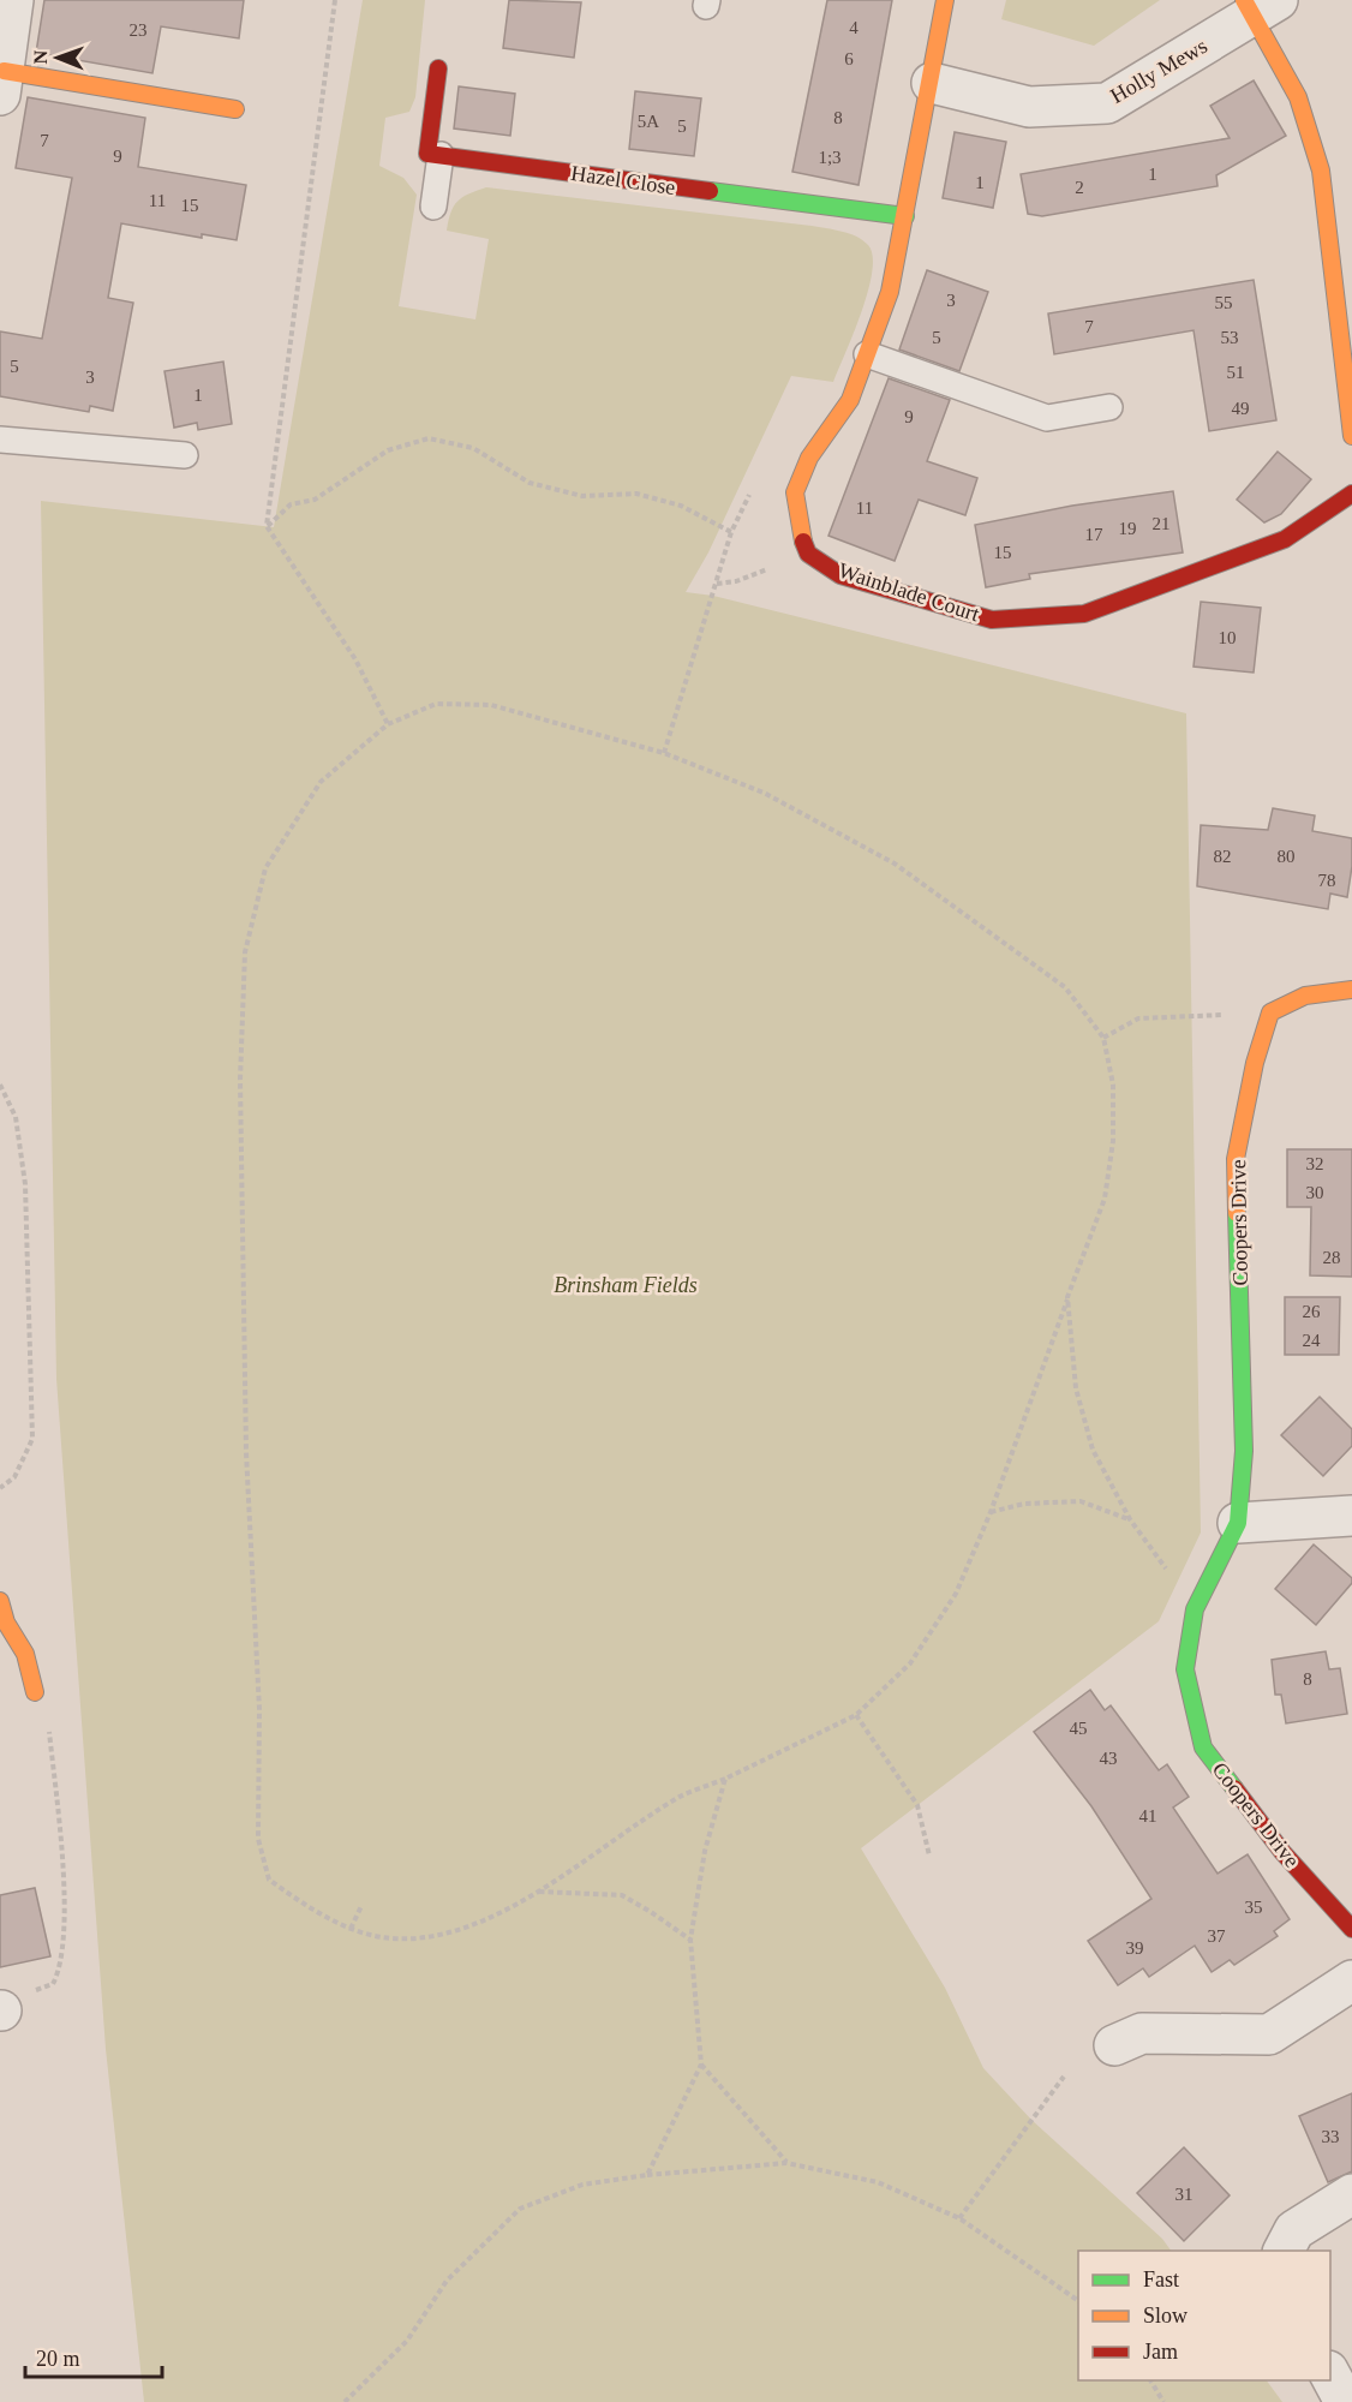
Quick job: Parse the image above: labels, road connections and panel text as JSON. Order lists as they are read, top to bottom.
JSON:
{
  "streets": {
    "street": [
      "Holly Mews",
      "Hazel Close",
      "Wainblade Court",
      "Coopers Drive"
    ]
  },
  "parks": ["Brinsham Fields"],
  "house_numbers": [
    "4",
    "23",
    "6",
    "8",
    "5A",
    "5",
    "7",
    "9",
    "1;3",
    "1",
    "1",
    "2",
    "11",
    "15",
    "3",
    "55",
    "7",
    "5",
    "53",
    "5",
    "51",
    "3",
    "1",
    "49",
    "9",
    "11",
    "21",
    "19",
    "17",
    "15",
    "10",
    "82",
    "80",
    "78",
    "32",
    "30",
    "28",
    "26",
    "24",
    "8",
    "45",
    "43",
    "41",
    "35",
    "37",
    "39",
    "33",
    "31"
  ],
  "legend": ["Fast", "Slow", "Jam"],
  "scale_bar": "20 m",
  "north": "left"
}
